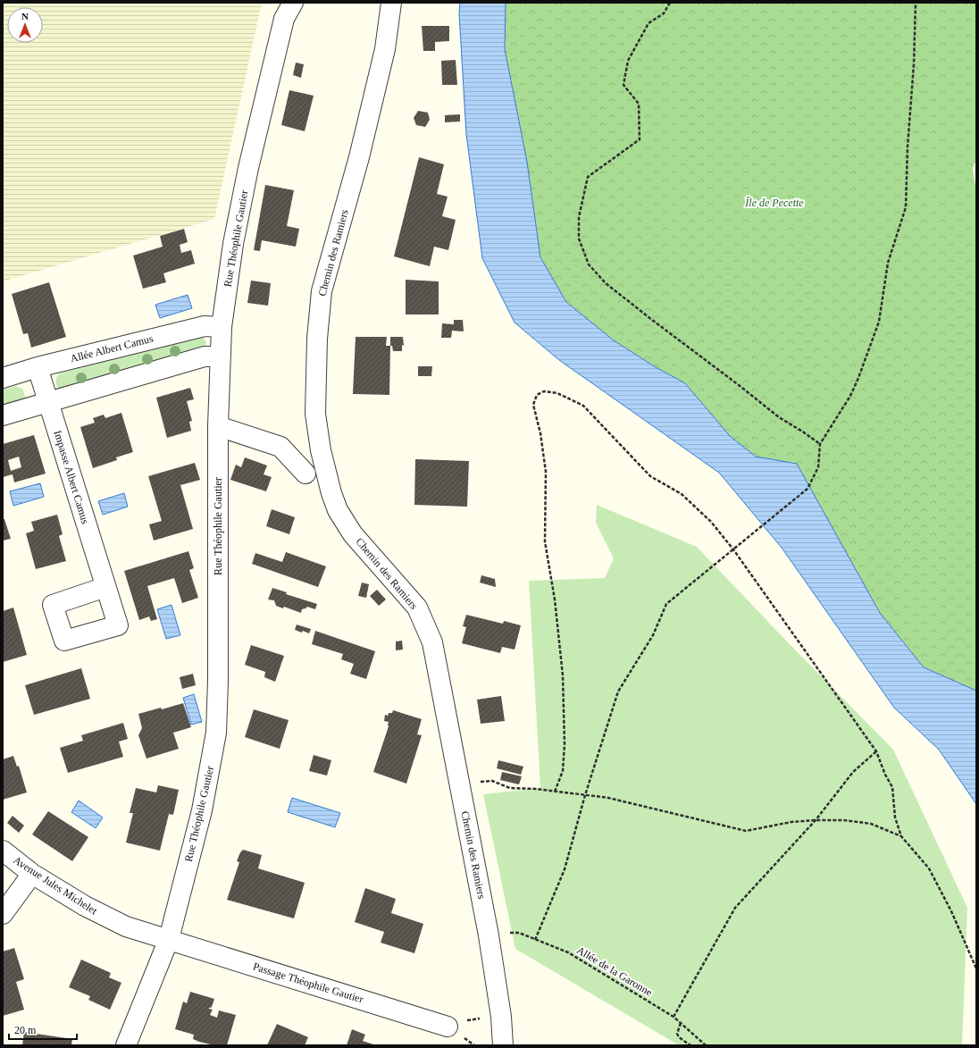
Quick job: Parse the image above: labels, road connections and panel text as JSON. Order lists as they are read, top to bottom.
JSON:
{
  "streets": {
    "street": [
      "Rue Théophile Gautier",
      "Chemin des Ramiers",
      "Allée Albert Camus",
      "Impasse Albert Camus",
      "Avenue Jules Michelet",
      "Passage Théophile Gautier"
    ],
    "path": ["Allée de la Garonne"]
  },
  "crossings": [
    ["Rue Théophile Gautier", "Allée Albert Camus"],
    ["Rue Théophile Gautier", "Avenue Jules Michelet"],
    ["Rue Théophile Gautier", "Passage Théophile Gautier"],
    ["Allée Albert Camus", "Impasse Albert Camus"],
    ["Avenue Jules Michelet", "Passage Théophile Gautier"]
  ],
  "parks": ["Île de Pecette"],
  "scale_bar": "20 m",
  "north": "top"
}
